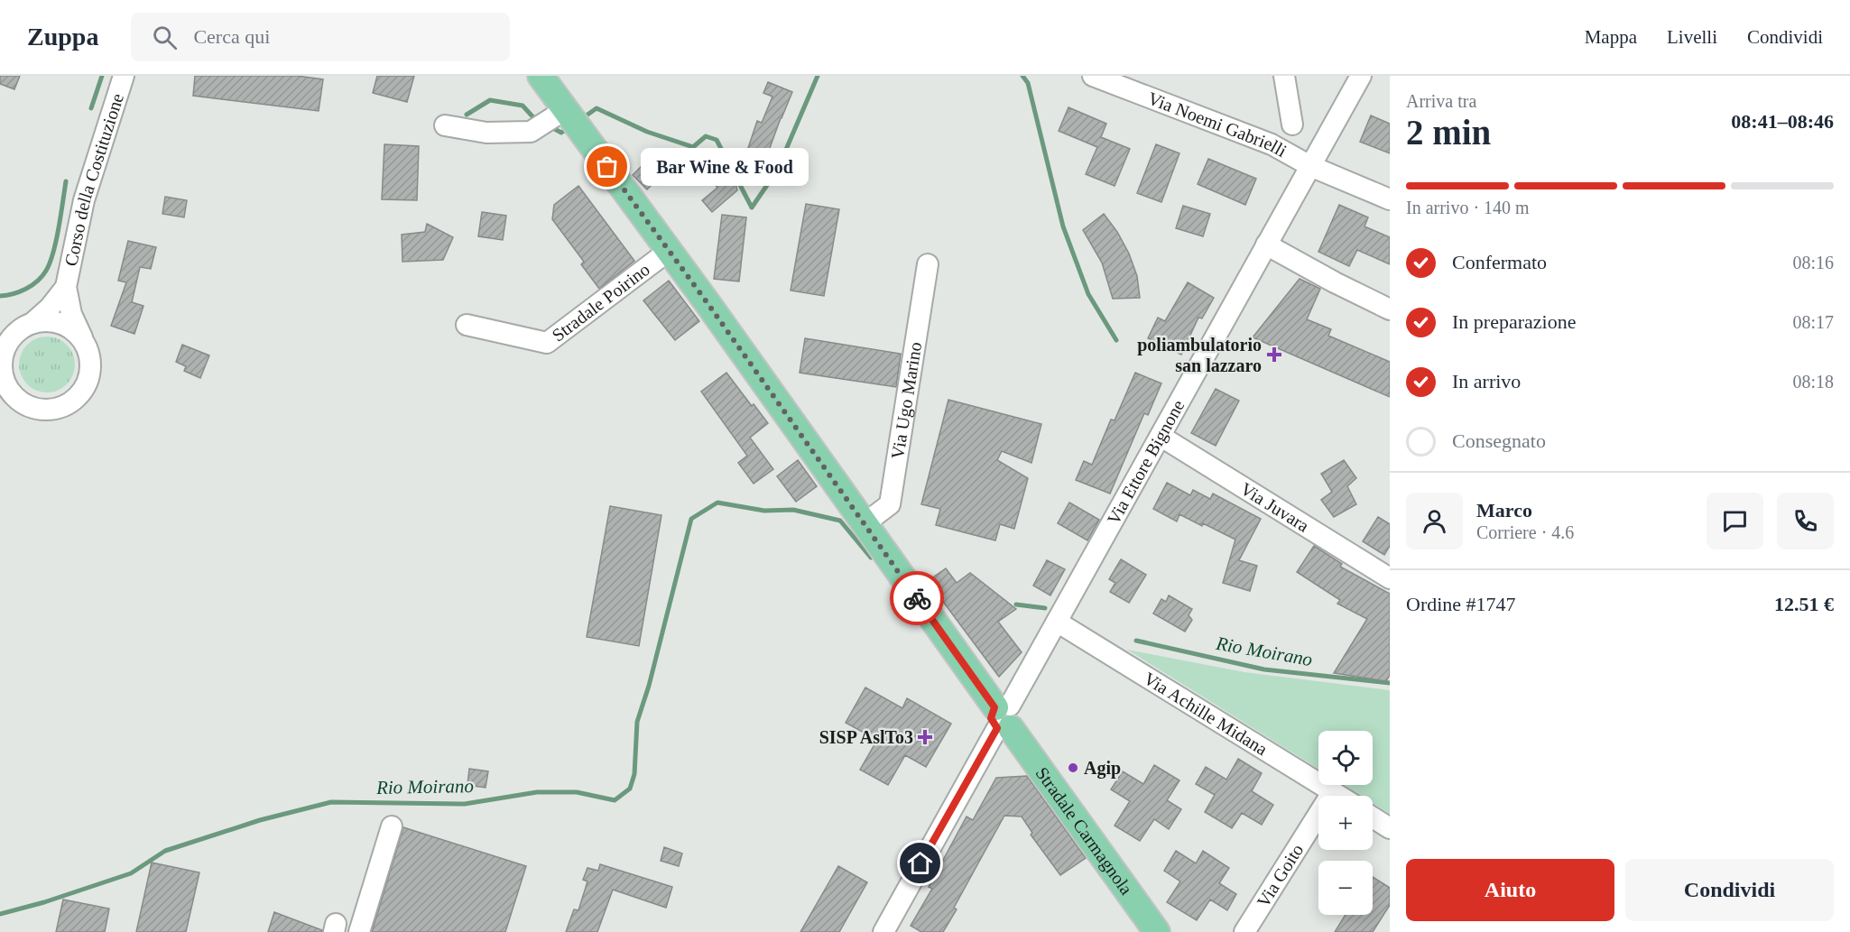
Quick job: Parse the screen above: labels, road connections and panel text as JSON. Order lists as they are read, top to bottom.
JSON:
{
  "streets": {
    "main road": ["Stradale Carmagnola"],
    "street": [
      "Via Noemi Gabrielli",
      "Corso della Costituzione",
      "Stradale Poirino",
      "Via Ugo Marino",
      "Via Ettore Bignone",
      "Via Juvara",
      "Via Achille Midana",
      "Via Goito"
    ]
  },
  "crossings": [
    ["Via Noemi Gabrielli", "Via Ettore Bignone"],
    ["Via Ettore Bignone", "Via Juvara"],
    ["Via Ettore Bignone", "Via Achille Midana"],
    ["Via Ettore Bignone", "Stradale Carmagnola"],
    ["Via Achille Midana", "Via Goito"]
  ],
  "water": ["Rio Moirano"],
  "places": {
    "other": ["Bar Wine & Food", "Agip"],
    "health": ["poliambulatorio san lazzaro", "SISP AslTo3"]
  },
  "page": {
    "header": "Zuppa",
    "search": "Cerca qui",
    "nav": ["Mappa", "Livelli", "Condividi"],
    "heading": ["2 min", "Arriva tra", "08:41–08:46"],
    "panel": [
      "Marco",
      "Corriere · 4.6",
      "Ordine #1747",
      "12.51 €"
    ],
    "bubble": "Bar Wine & Food",
    "bar": "In arrivo · 140 m",
    "list": [
      ["Confermato", "08:16"],
      ["In preparazione", "08:17"],
      ["In arrivo", "08:18"],
      "Consegnato"
    ],
    "map_buttons": ["+", "−"],
    "buttons": ["Aiuto", "Condividi"]
  }
}
